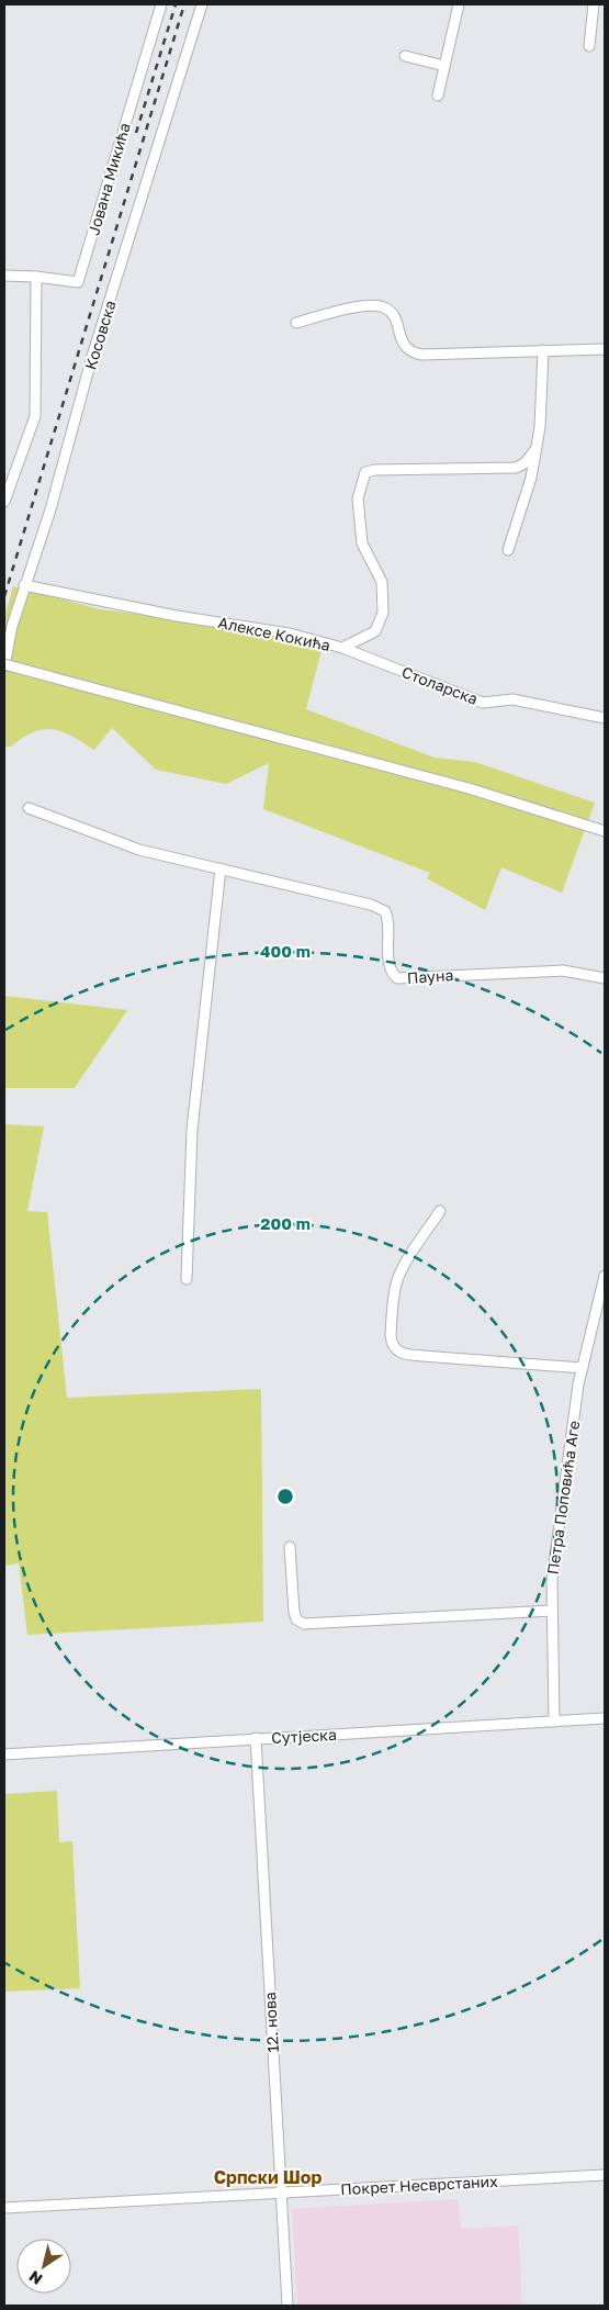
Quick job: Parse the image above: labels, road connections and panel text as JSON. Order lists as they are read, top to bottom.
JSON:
{
  "streets": {
    "street": [
      "Јована Микића",
      "Косовска",
      "Алексе Кокића",
      "Столарска",
      "Пауна",
      "Петра Поповића Аге",
      "Сутјеска",
      "12. нова",
      "Покрет Несврстаних"
    ]
  },
  "crossings": [
    ["Косовска", "Алексе Кокића"],
    ["Алексе Кокића", "Столарска"],
    ["Петра Поповића Аге", "Сутјеска"],
    ["Сутјеска", "12. нова"],
    ["12. нова", "Покрет Несврстаних"]
  ],
  "districts": ["Српски Шор"],
  "north": "bottom left",
  "rings": ["400 m", "200 m"]
}
